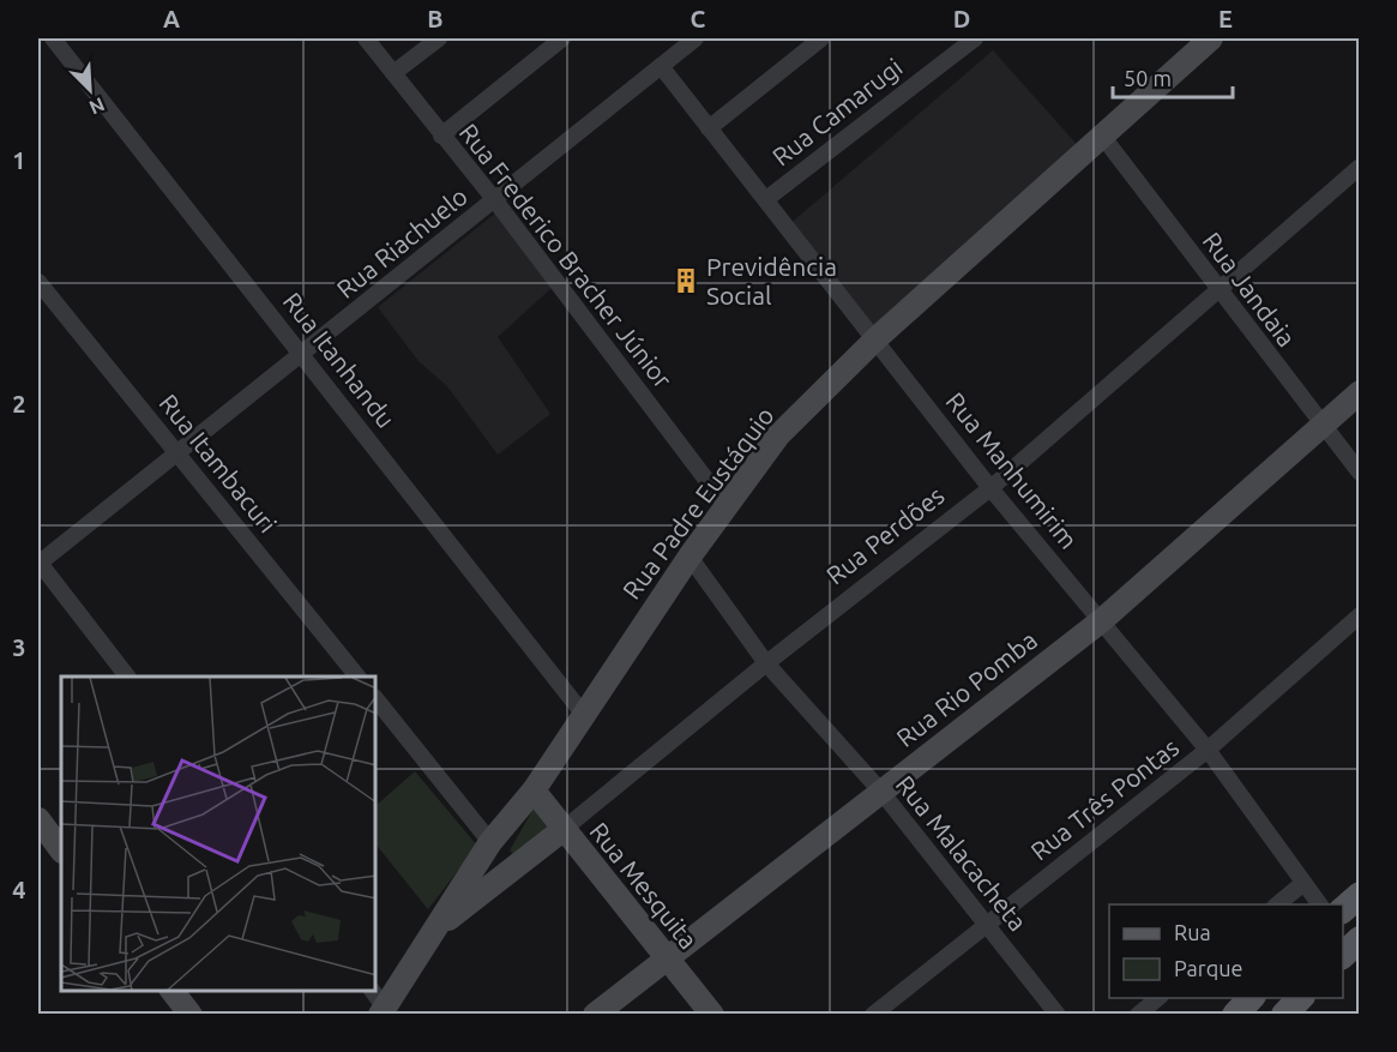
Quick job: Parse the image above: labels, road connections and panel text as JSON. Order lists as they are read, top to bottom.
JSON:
{
  "streets": {
    "main road": [
      "Rua Padre Eustáquio",
      "Rua Perdões",
      "Rua Rio Pomba",
      "Rua Mesquita"
    ],
    "street": [
      "Rua Camarugi",
      "Rua Riachuelo",
      "Rua Frederico Bracher Júnior",
      "Rua Jandaia",
      "Rua Itanhandu",
      "Rua Itambacuri",
      "Rua Manhumirim",
      "Rua Três Pontas",
      "Rua Malacacheta"
    ]
  },
  "crossings": [
    ["Rua Camarugi", "Rua Manhumirim"],
    ["Rua Riachuelo", "Rua Frederico Bracher Júnior"],
    ["Rua Riachuelo", "Rua Itanhandu"],
    ["Rua Riachuelo", "Rua Itambacuri"],
    ["Rua Riachuelo", "Rua Manhumirim"],
    ["Rua Frederico Bracher Júnior", "Rua Padre Eustáquio"],
    ["Rua Jandaia", "Rua Padre Eustáquio"],
    ["Rua Jandaia", "Rua Perdões"],
    ["Rua Jandaia", "Rua Rio Pomba"],
    ["Rua Itanhandu", "Rua Padre Eustáquio"],
    ["Rua Manhumirim", "Rua Padre Eustáquio"],
    ["Rua Manhumirim", "Rua Perdões"],
    ["Rua Manhumirim", "Rua Rio Pomba"],
    ["Rua Manhumirim", "Rua Três Pontas"],
    ["Rua Padre Eustáquio", "Rua Perdões"],
    ["Rua Padre Eustáquio", "Rua Malacacheta"],
    ["Rua Padre Eustáquio", "Rua Mesquita"],
    ["Rua Perdões", "Rua Malacacheta"],
    ["Rua Perdões", "Rua Mesquita"],
    ["Rua Rio Pomba", "Rua Malacacheta"],
    ["Rua Rio Pomba", "Rua Mesquita"],
    ["Rua Três Pontas", "Rua Malacacheta"]
  ],
  "places": {
    "building": ["Previdência Social"]
  },
  "legend": ["Rua", "Parque"],
  "scale_bar": "50 m",
  "north": "bottom right",
  "grid": {
    "columns": [
      "A",
      "B",
      "C",
      "D",
      "E"
    ],
    "rows": [
      "1",
      "2",
      "3",
      "4"
    ]
  }
}
